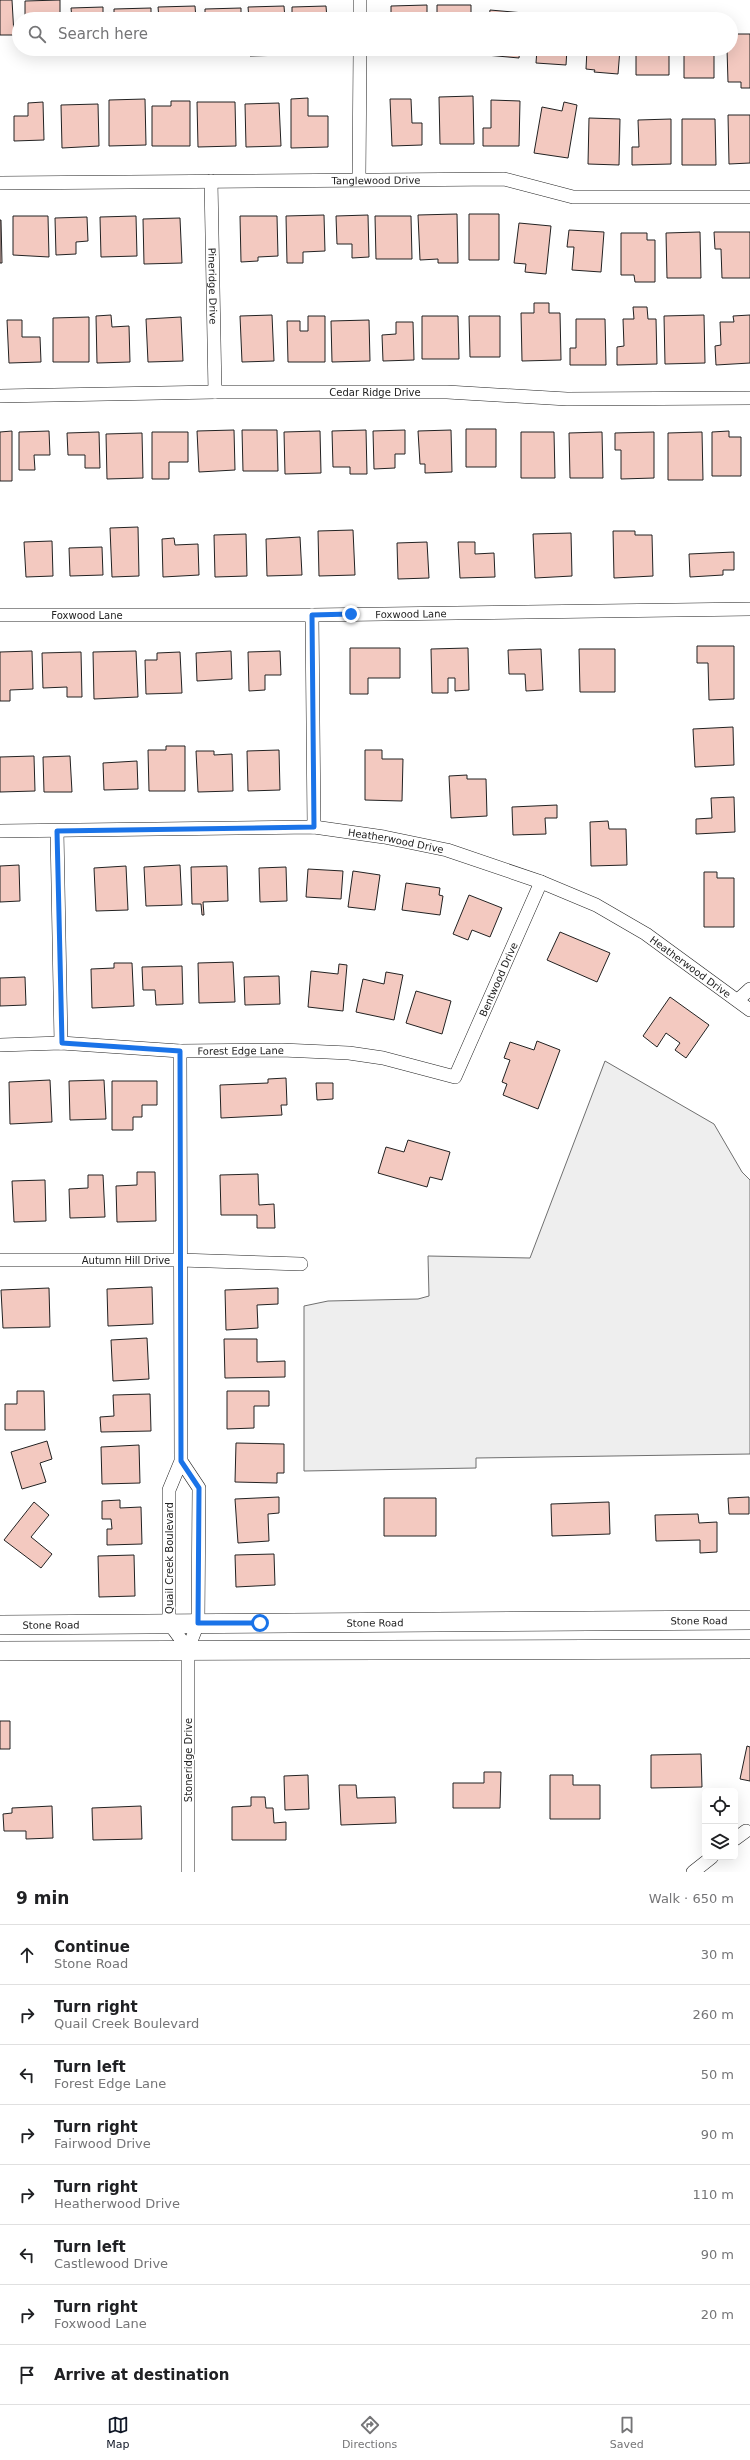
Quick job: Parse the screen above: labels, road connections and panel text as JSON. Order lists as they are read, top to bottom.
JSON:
{
  "streets": {
    "main road": ["Stone Road"],
    "street": [
      "Tanglewood Drive",
      "Pineridge Drive",
      "Cedar Ridge Drive",
      "Foxwood Lane",
      "Heatherwood Drive",
      "Bentwood Drive",
      "Forest Edge Lane",
      "Autumn Hill Drive",
      "Quail Creek Boulevard",
      "Stoneridge Drive"
    ]
  },
  "crossings": [
    ["Tanglewood Drive", "Pineridge Drive"],
    ["Pineridge Drive", "Cedar Ridge Drive"],
    ["Heatherwood Drive", "Bentwood Drive"],
    ["Bentwood Drive", "Forest Edge Lane"],
    ["Forest Edge Lane", "Quail Creek Boulevard"],
    ["Autumn Hill Drive", "Quail Creek Boulevard"],
    ["Quail Creek Boulevard", "Stone Road"],
    ["Quail Creek Boulevard", "Stoneridge Drive"]
  ],
  "page": {
    "search": "Search here",
    "heading": ["9 min", "Walk · 650 m"],
    "list": [
      ["Continue", "Stone Road", "30 m"],
      ["Turn right", "Quail Creek Boulevard", "260 m"],
      ["Turn left", "Forest Edge Lane", "50 m"],
      ["Turn right", "Fairwood Drive", "90 m"],
      ["Turn right", "Heatherwood Drive", "110 m"],
      ["Turn left", "Castlewood Drive", "90 m"],
      ["Turn right", "Foxwood Lane", "20 m"],
      "Arrive at destination"
    ],
    "nav": ["Map", "Directions", "Saved"]
  }
}
